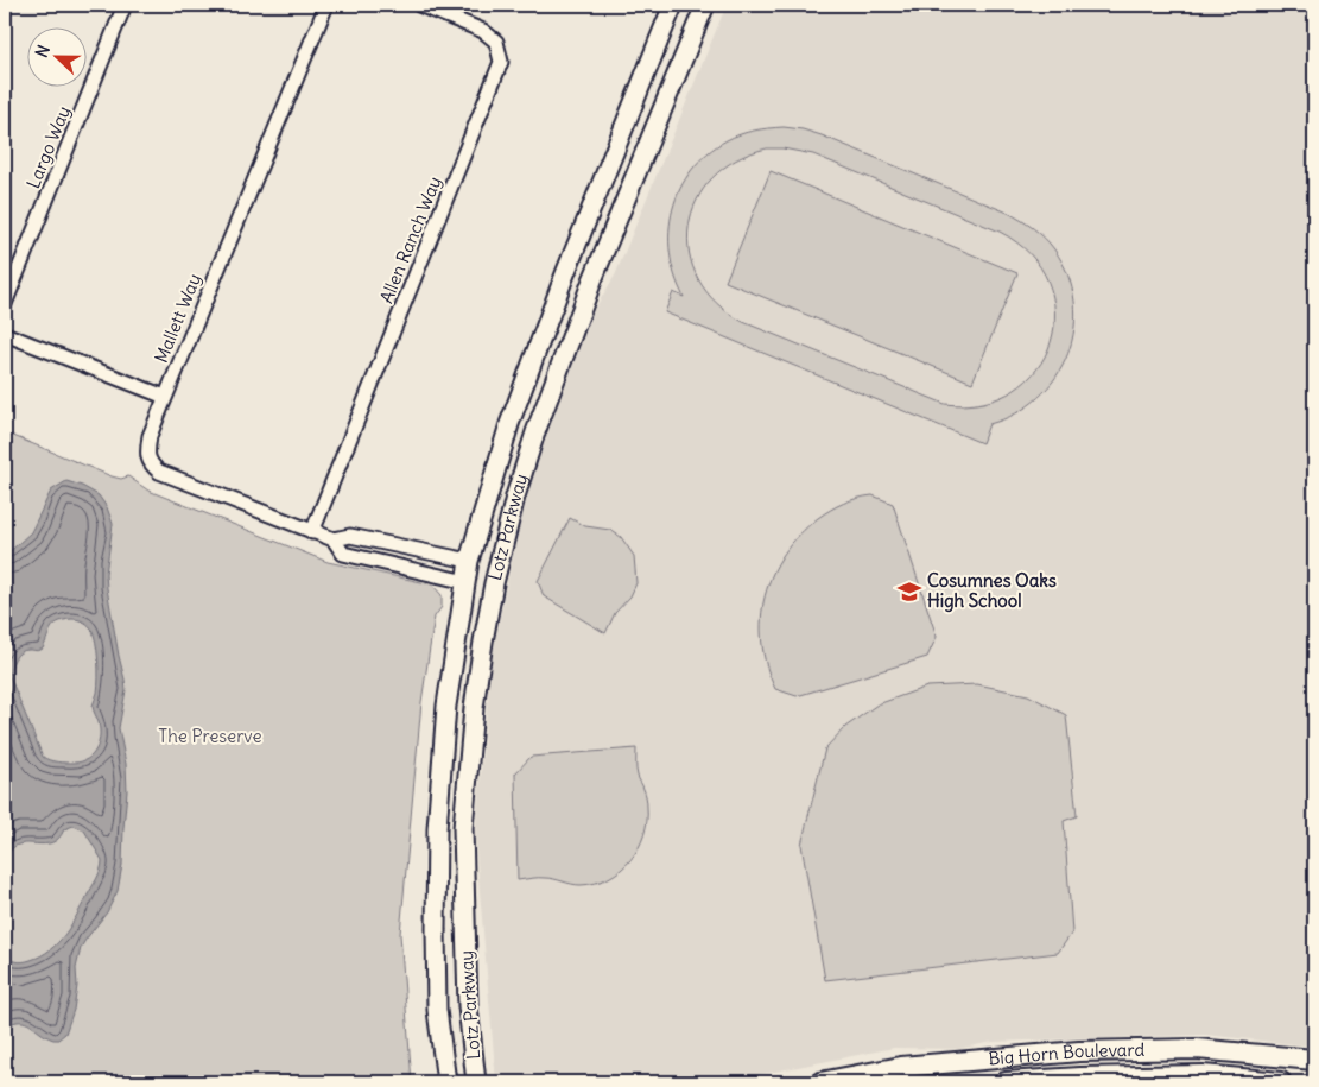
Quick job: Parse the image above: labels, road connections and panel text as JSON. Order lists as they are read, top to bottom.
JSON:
{
  "streets": {
    "main road": ["Big Horn Boulevard"],
    "street": [
      "Largo Way",
      "Allen Ranch Way",
      "Mallett Way",
      "Lotz Parkway"
    ]
  },
  "crossings": [
    ["Allen Ranch Way", "Mallett Way"],
    ["Mallett Way", "Lotz Parkway"]
  ],
  "parks": ["The Preserve"],
  "places": {
    "school or university": ["Cosumnes Oaks High School"]
  },
  "north": "left"
}
